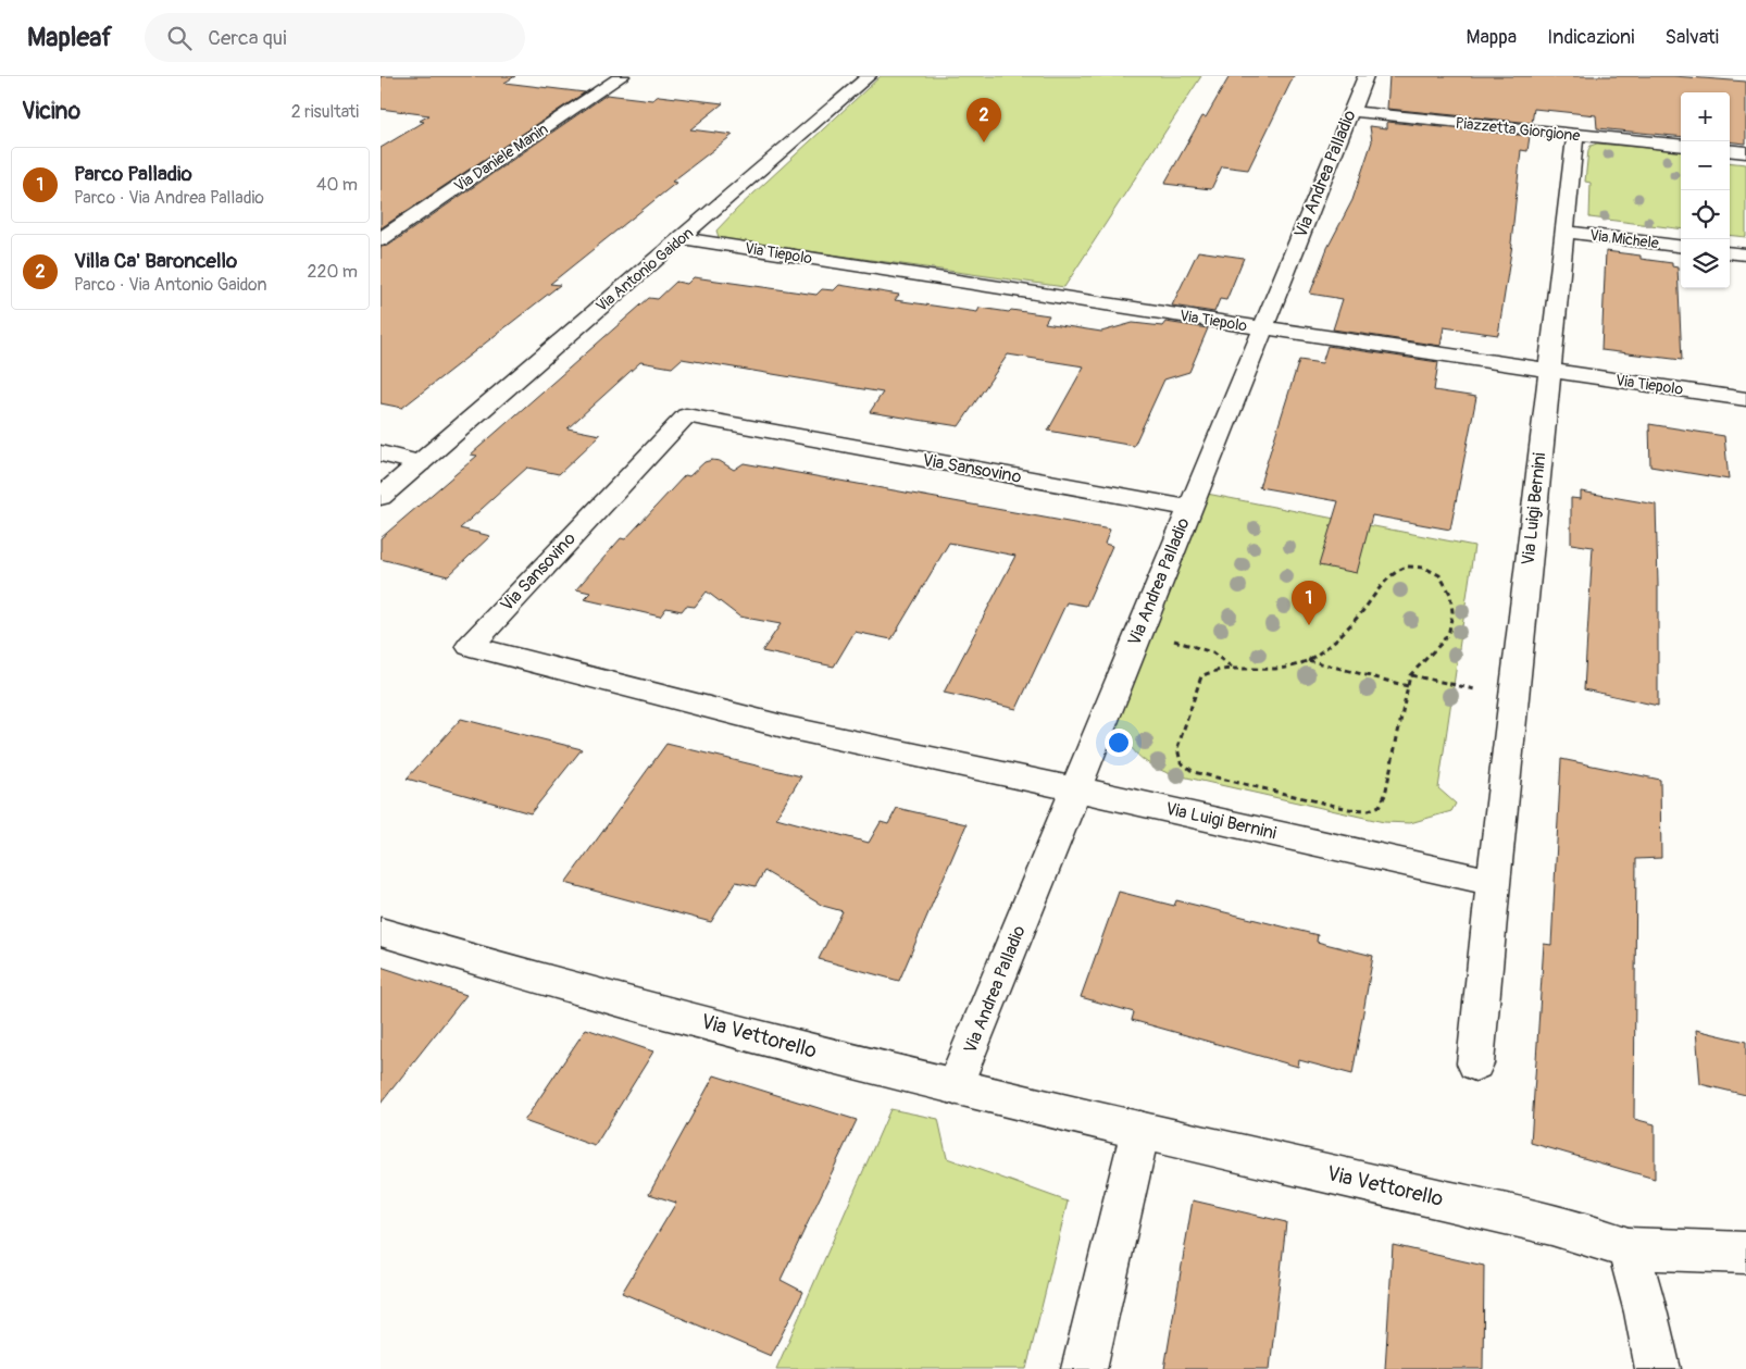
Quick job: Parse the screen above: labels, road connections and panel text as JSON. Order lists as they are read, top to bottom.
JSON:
{
  "streets": {
    "street": [
      "Piazzetta Giorgione",
      "Via Daniele Manin",
      "Via Andrea Palladio",
      "Via Michele",
      "Via Tiepolo",
      "Via Antonio Gaidon",
      "Via Sansovino",
      "Via Luigi Bernini",
      "Via Vettorello"
    ]
  },
  "crossings": [
    ["Piazzetta Giorgione", "Via Andrea Palladio"],
    ["Piazzetta Giorgione", "Via Luigi Bernini"],
    ["Via Andrea Palladio", "Via Tiepolo"],
    ["Via Andrea Palladio", "Via Sansovino"],
    ["Via Andrea Palladio", "Via Luigi Bernini"],
    ["Via Andrea Palladio", "Via Vettorello"],
    ["Via Michele", "Via Luigi Bernini"],
    ["Via Tiepolo", "Via Antonio Gaidon"],
    ["Via Tiepolo", "Via Luigi Bernini"],
    ["Via Sansovino", "Via Luigi Bernini"]
  ],
  "page": {
    "header": "Mapleaf",
    "search": "Cerca qui",
    "nav": ["Mappa", "Indicazioni", "Salvati"],
    "heading": ["Vicino", "2 risultati"],
    "map_buttons": ["+", "−"],
    "pins": ["2", "1"],
    "list": [
      {
        "mark": "1",
        "name": "Parco Palladio",
        "note": "Parco · Via Andrea Palladio",
        "value": "40 m"
      },
      {
        "mark": "2",
        "name": "Villa Ca' Baroncello",
        "note": "Parco · Via Antonio Gaidon",
        "value": "220 m"
      }
    ]
  }
}
